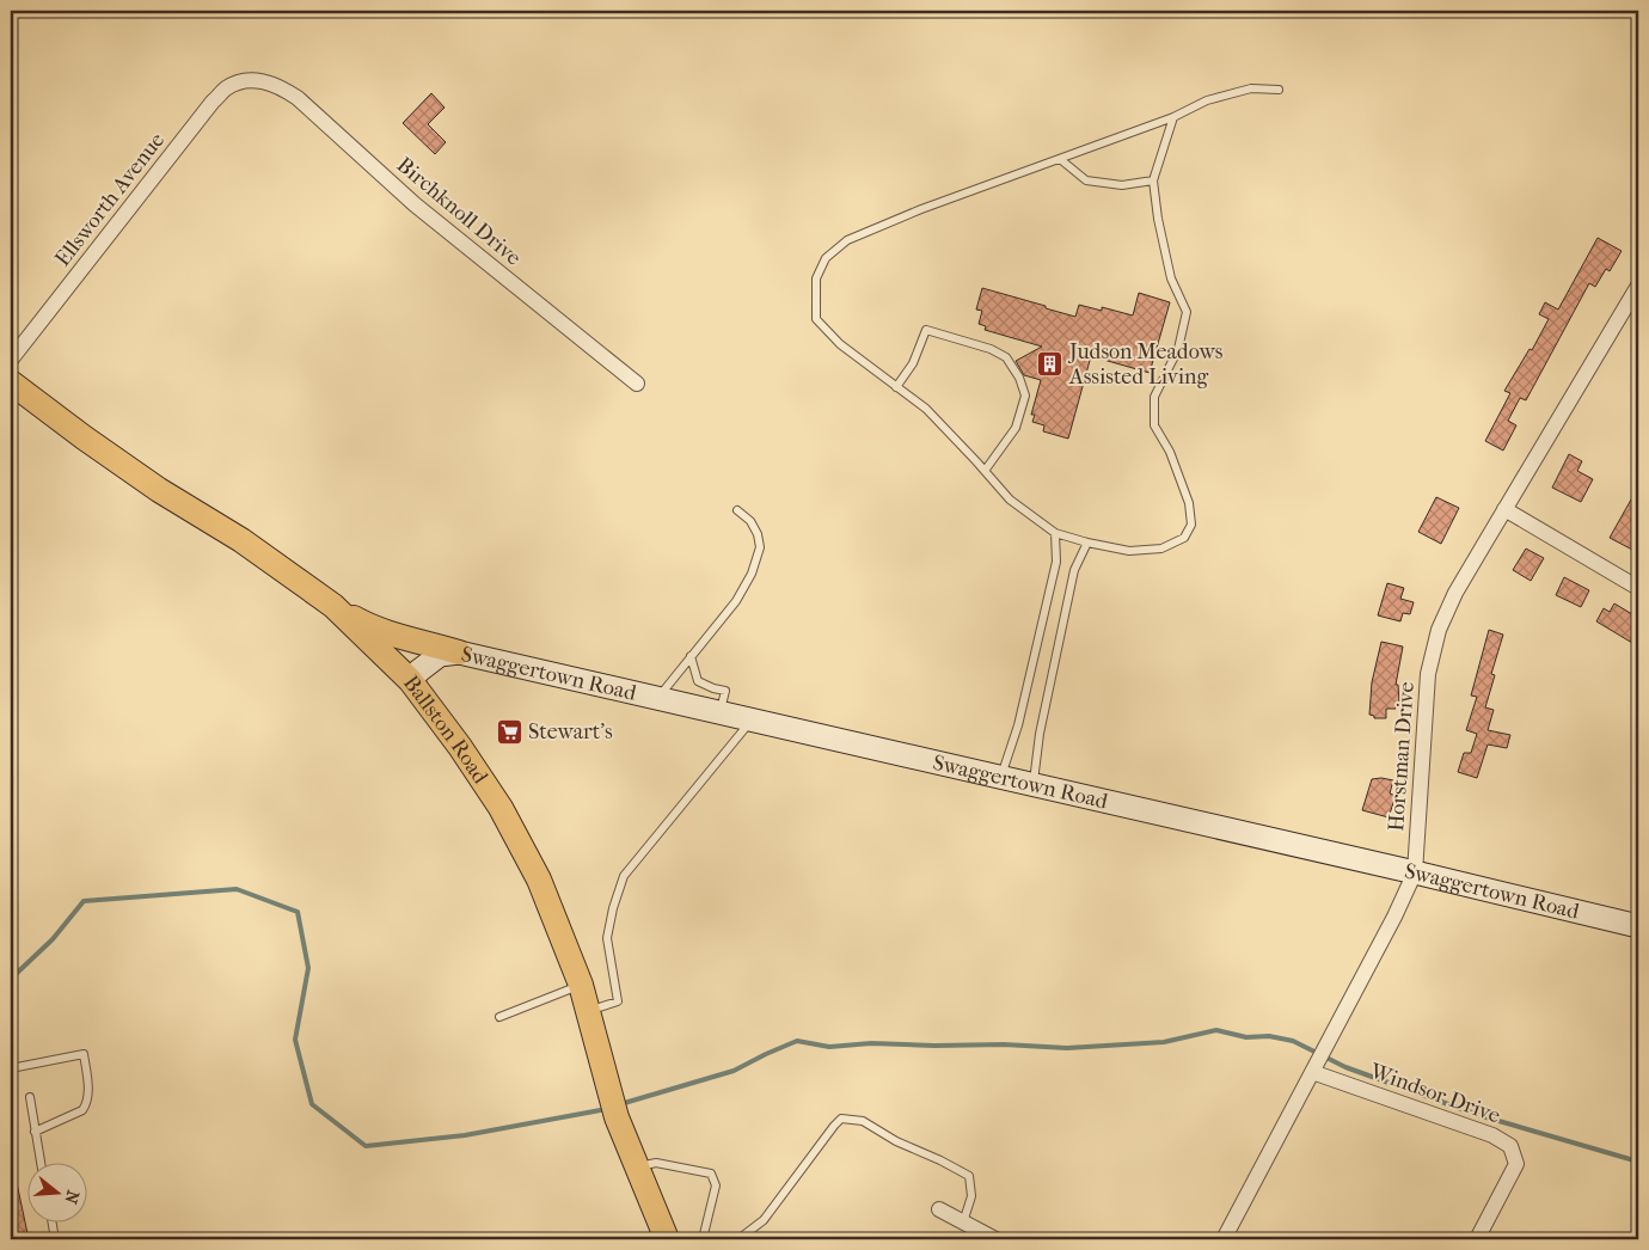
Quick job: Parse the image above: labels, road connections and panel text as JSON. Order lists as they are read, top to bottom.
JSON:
{
  "streets": {
    "main road": ["Ballston Road"],
    "street": [
      "Ellsworth Avenue",
      "Birchknoll Drive",
      "Swaggertown Road",
      "Horstman Drive",
      "Windsor Drive"
    ]
  },
  "crossings": [
    ["Ellsworth Avenue", "Birchknoll Drive"],
    ["Swaggertown Road", "Ballston Road"],
    ["Swaggertown Road", "Horstman Drive"],
    ["Horstman Drive", "Windsor Drive"]
  ],
  "places": {
    "building": ["Judson Meadows Assisted Living"],
    "supermarket": ["Stewart's"]
  },
  "north": "right"
}
